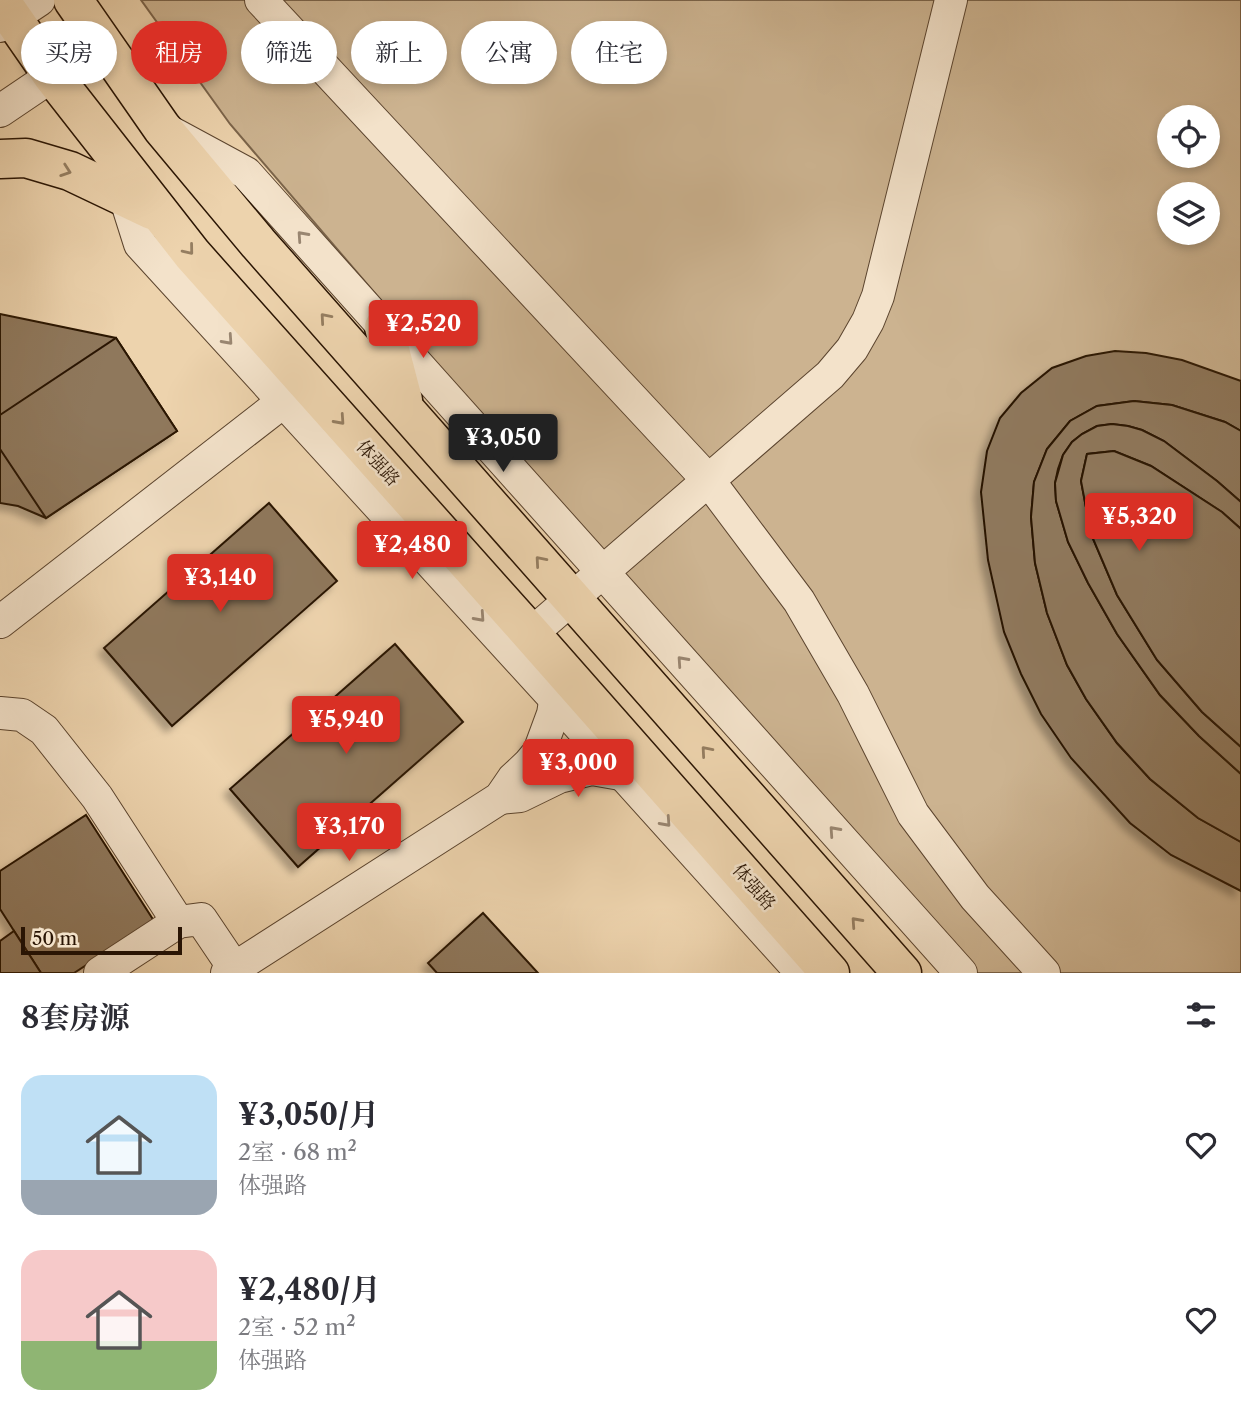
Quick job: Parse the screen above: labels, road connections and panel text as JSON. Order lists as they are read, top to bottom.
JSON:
{
  "streets": {
    "main road": ["体强路"]
  },
  "scale_bar": "50 m",
  "page": {
    "chip": [
      "买房",
      "租房",
      "筛选",
      "新上",
      "公寓",
      "住宅"
    ],
    "price": [
      "¥2,520",
      "¥3,050",
      "¥5,320",
      "¥2,480",
      "¥3,140",
      "¥5,940",
      "¥3,000",
      "¥3,170"
    ],
    "scale": "50 m",
    "heading": "8套房源",
    "list": [
      {
        "name": "¥3,050/月",
        "note": "2室 · 68 m² · 体强路"
      },
      {
        "name": "¥2,480/月",
        "note": "2室 · 52 m² · 体强路"
      }
    ]
  }
}
